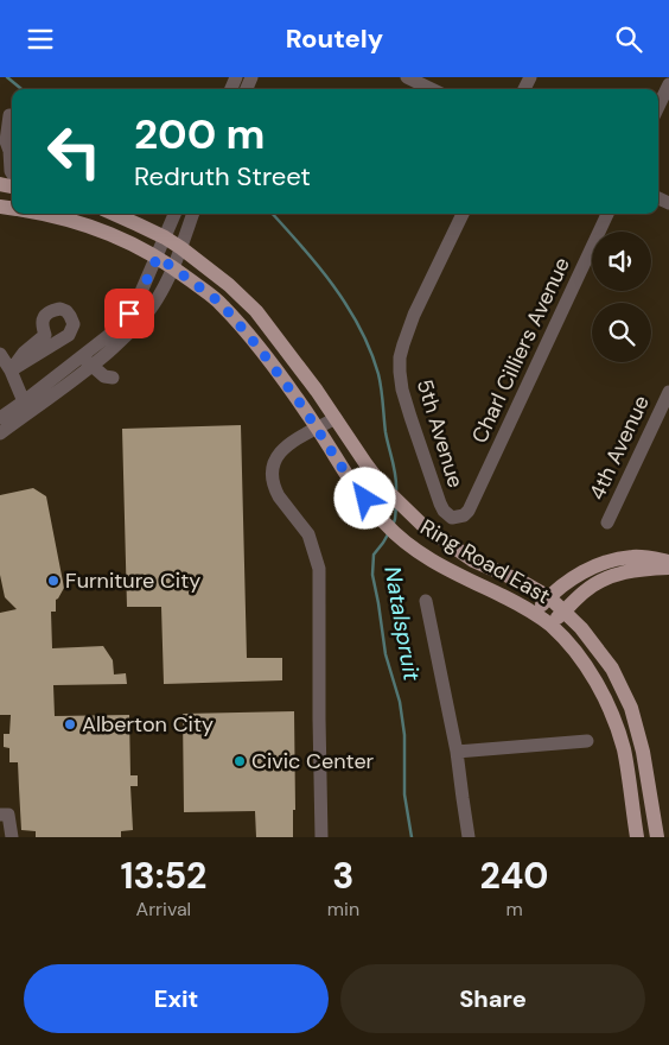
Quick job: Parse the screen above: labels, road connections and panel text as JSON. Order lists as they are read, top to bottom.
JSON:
{
  "streets": {
    "main road": ["Ring Road East"],
    "street": ["Charl Cilliers Avenue", "5th Avenue", "4th Avenue"]
  },
  "crossings": [
    ["Charl Cilliers Avenue", "5th Avenue"]
  ],
  "water": ["Natalspruit"],
  "places": ["Furniture City", "Alberton City", "Civic Center"],
  "page": {
    "header": "Routely",
    "turn": ["200 m", "Redruth Street"],
    "eta": [
      "13:52",
      "Arrival",
      "3",
      "min",
      "240",
      "m"
    ],
    "buttons": ["Exit", "Share"]
  }
}
